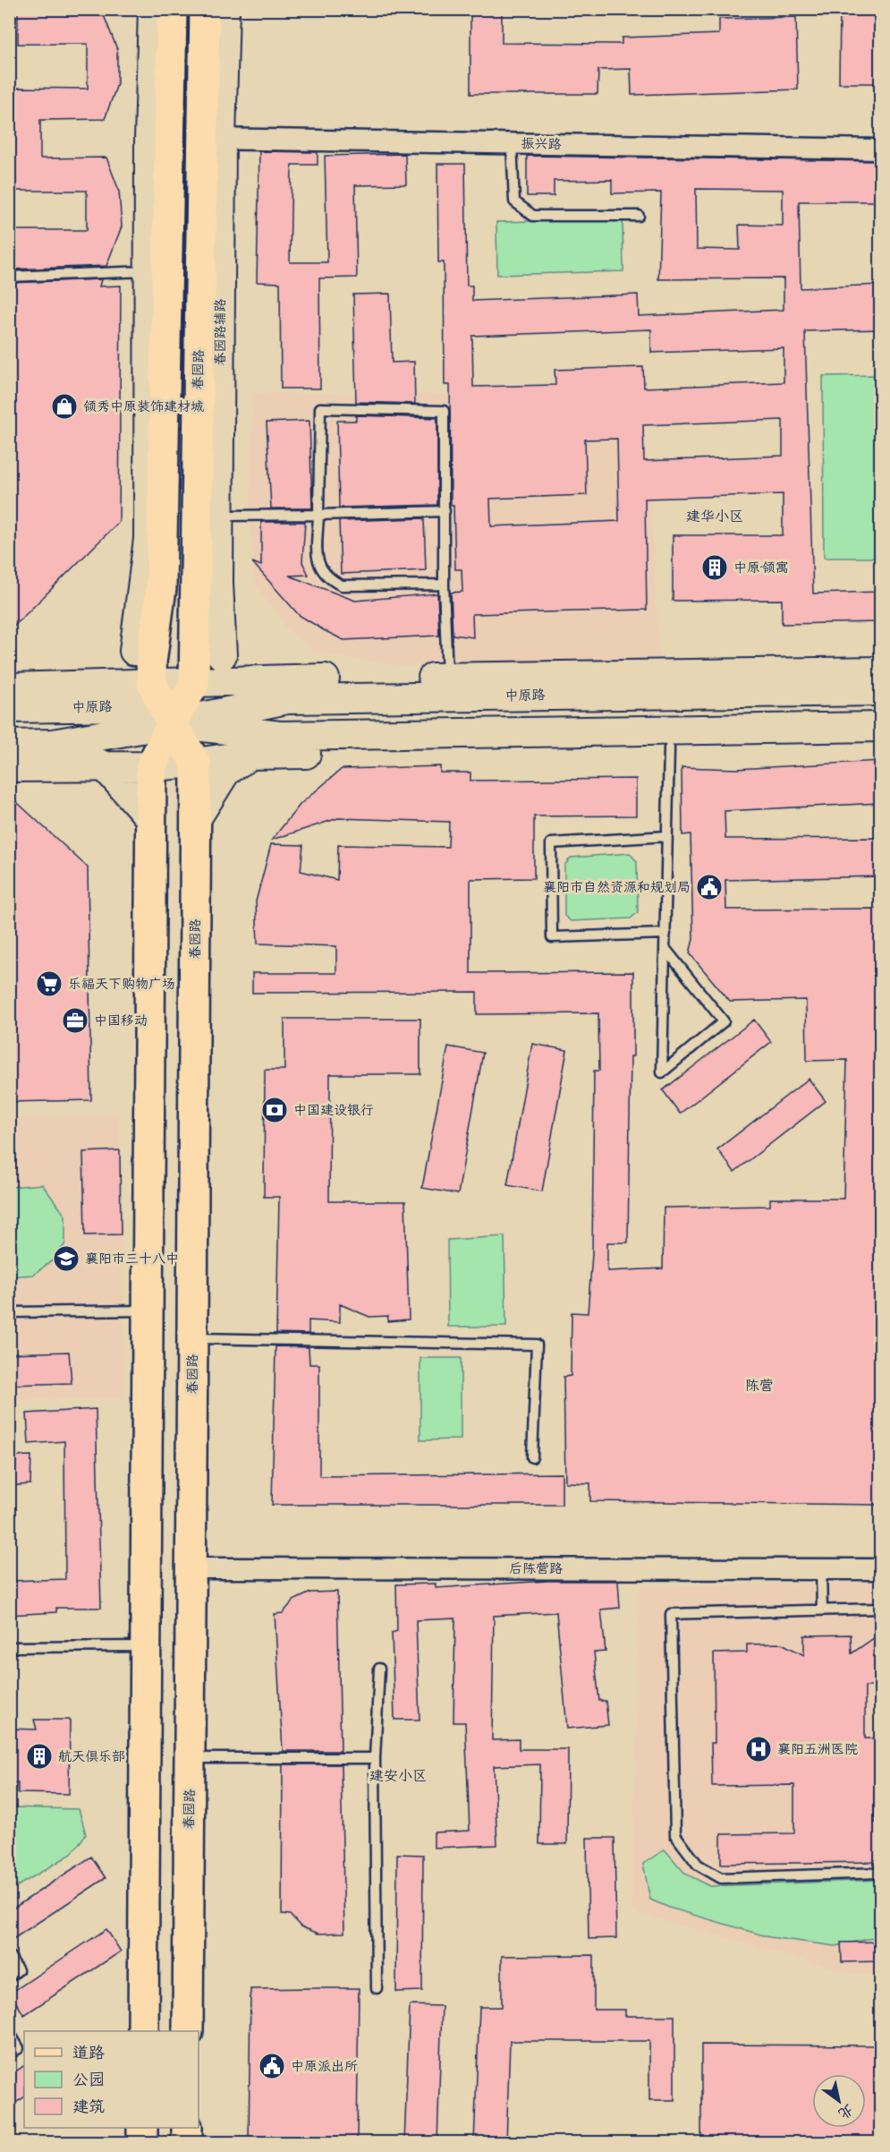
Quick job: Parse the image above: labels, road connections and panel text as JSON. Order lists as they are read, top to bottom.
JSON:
{
  "streets": {
    "main road": ["春园路"],
    "street": [
      "振兴路",
      "春园路辅路",
      "中原路",
      "后陈营路"
    ]
  },
  "crossings": [
    ["振兴路", "春园路辅路"],
    ["振兴路", "春园路"],
    ["春园路辅路", "春园路"],
    ["春园路", "中原路"],
    ["春园路", "后陈营路"]
  ],
  "districts": ["建华小区", "陈营", "建安小区"],
  "places": {
    "shop": ["领秀中原装饰建材城"],
    "building": ["中原·领寓", "航天俱乐部"],
    "public building": ["襄阳市自然资源和规划局", "中原派出所"],
    "supermarket": ["乐福天下购物广场"],
    "office": ["中国移动"],
    "bank": ["中国建设银行"],
    "school or university": ["襄阳市三十八中"],
    "hospital": ["襄阳五洲医院"]
  },
  "legend": ["道路", "公园", "建筑"],
  "north": "bottom right"
}
